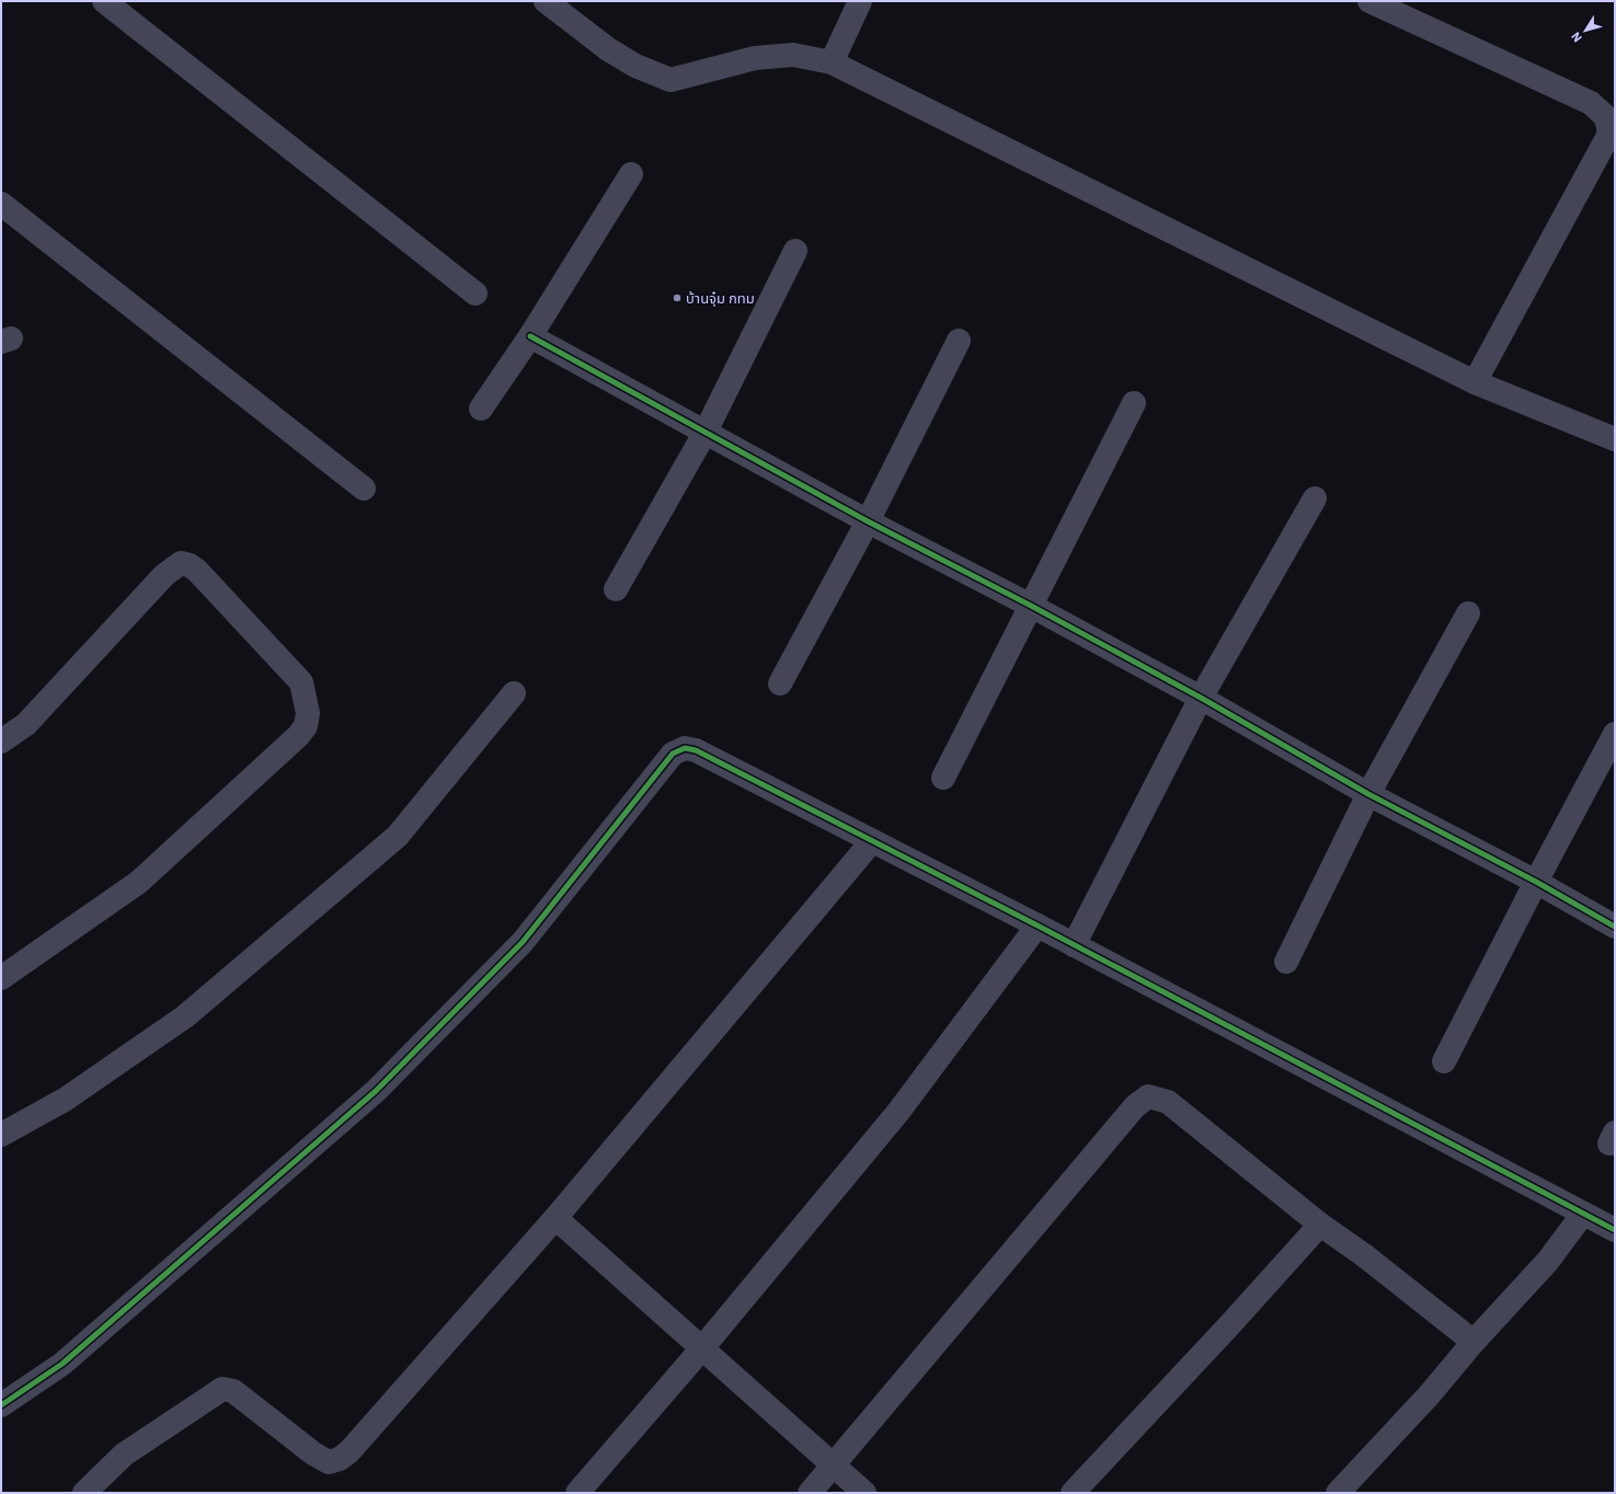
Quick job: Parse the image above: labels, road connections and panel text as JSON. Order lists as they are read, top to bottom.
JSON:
{
  "places": ["บ้านจุ๋ม กทม"],
  "north": "bottom left"
}
